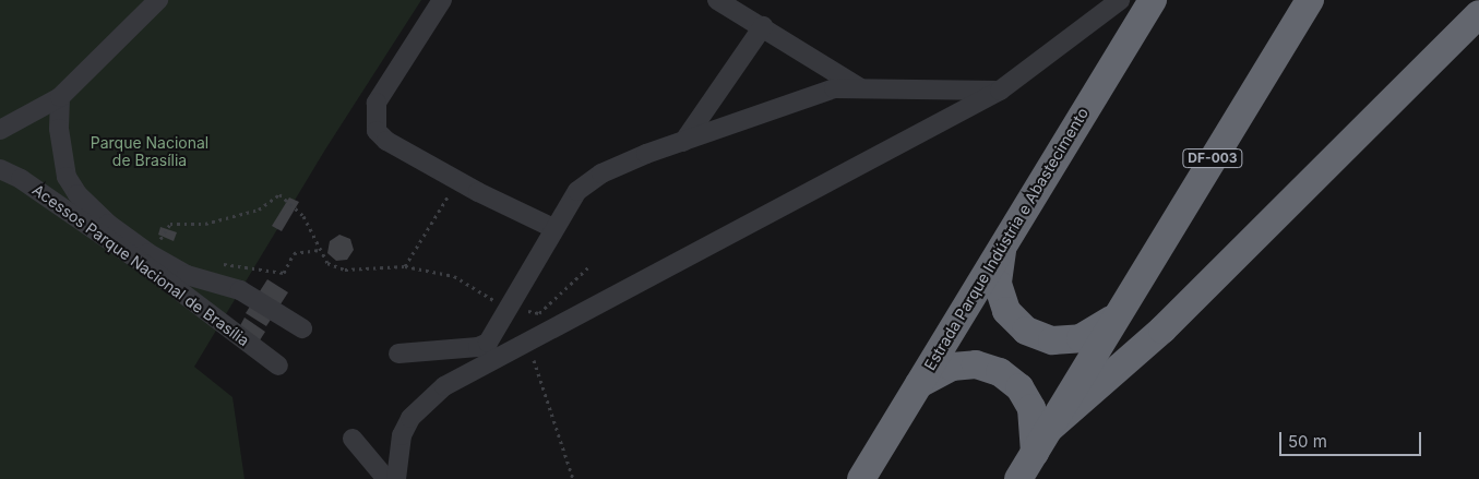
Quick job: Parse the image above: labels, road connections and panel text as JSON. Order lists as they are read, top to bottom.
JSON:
{
  "streets": {
    "highway": ["DF-003", "Estrada Parque Indústria e Abastecimento"],
    "lane": ["Acessos Parque Nacional de Brasília"]
  },
  "parks": ["Parque Nacional de Brasília"],
  "scale_bar": "50 m"
}
